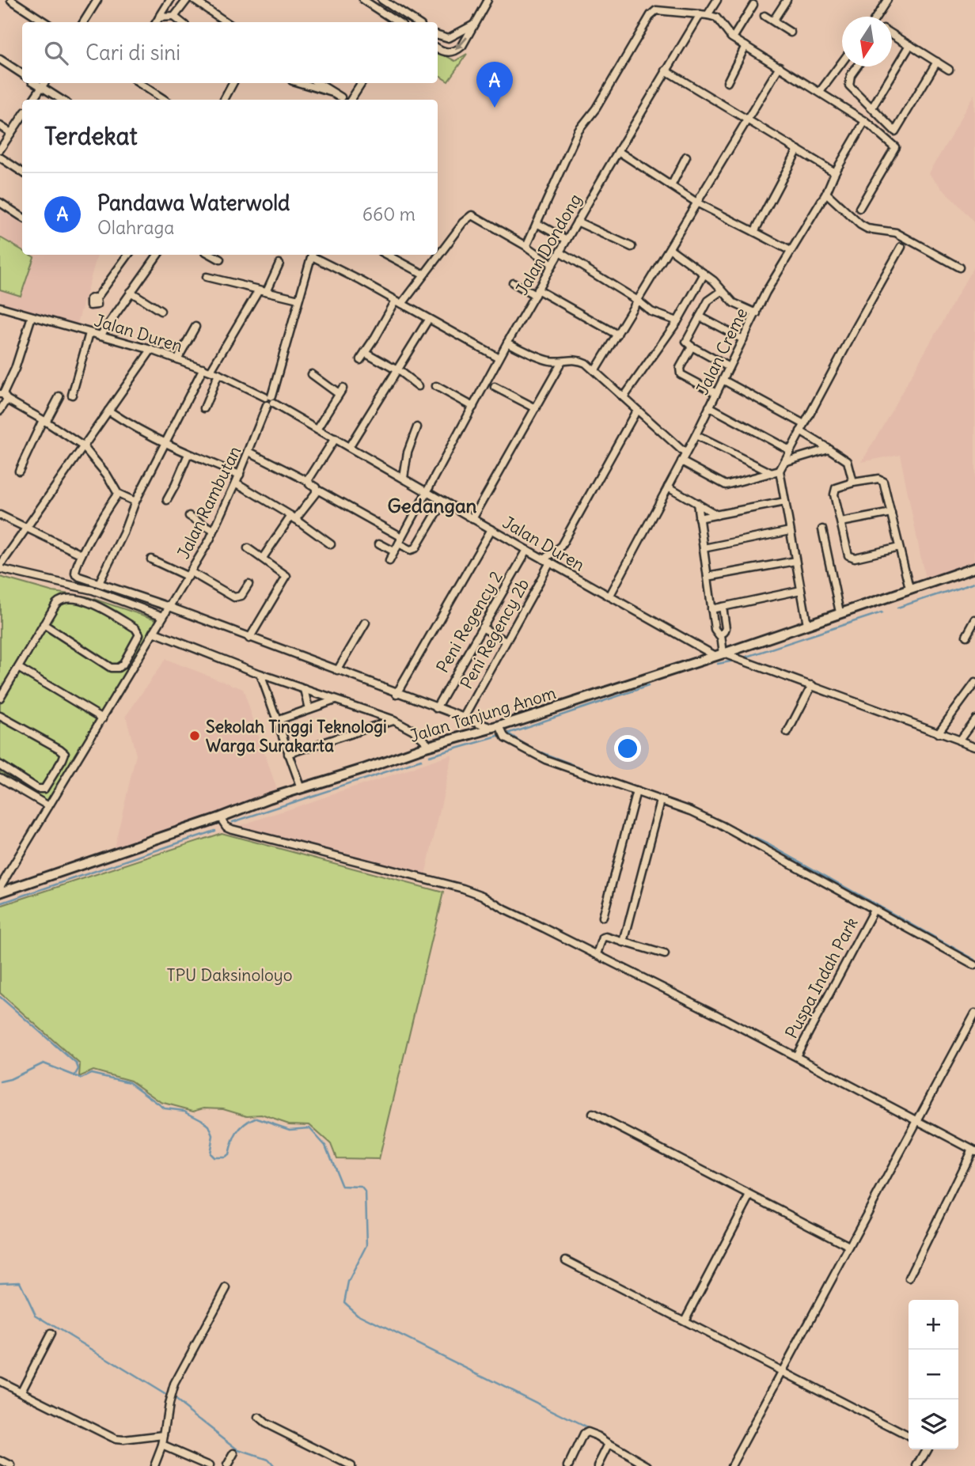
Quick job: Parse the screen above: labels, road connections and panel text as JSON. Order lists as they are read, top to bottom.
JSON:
{
  "streets": {
    "main road": ["Jalan Tanjung Anom"],
    "street": [
      "Jalan Dondong",
      "Jalan Duren",
      "Jalan Creme",
      "Jalan Rambutan",
      "Peni Regency 2",
      "Peni Regency 2b",
      "Puspa Indah Park"
    ]
  },
  "crossings": [
    ["Jalan Dondong", "Jalan Duren"],
    ["Jalan Duren", "Jalan Creme"],
    ["Jalan Duren", "Jalan Rambutan"],
    ["Jalan Duren", "Peni Regency 2"],
    ["Jalan Duren", "Peni Regency 2b"],
    ["Jalan Duren", "Jalan Tanjung Anom"]
  ],
  "districts": ["Gedangan"],
  "parks": ["TPU Daksinoloyo"],
  "places": ["Sekolah Tinggi Teknologi Warga Surakarta"],
  "north": "bottom",
  "page": {
    "search": "Cari di sini",
    "pins": "A",
    "heading": "Terdekat",
    "list": [
      {
        "mark": "A",
        "name": "Pandawa Waterwold",
        "note": "Olahraga",
        "value": "660 m"
      }
    ],
    "map_buttons": ["+", "−"]
  }
}
